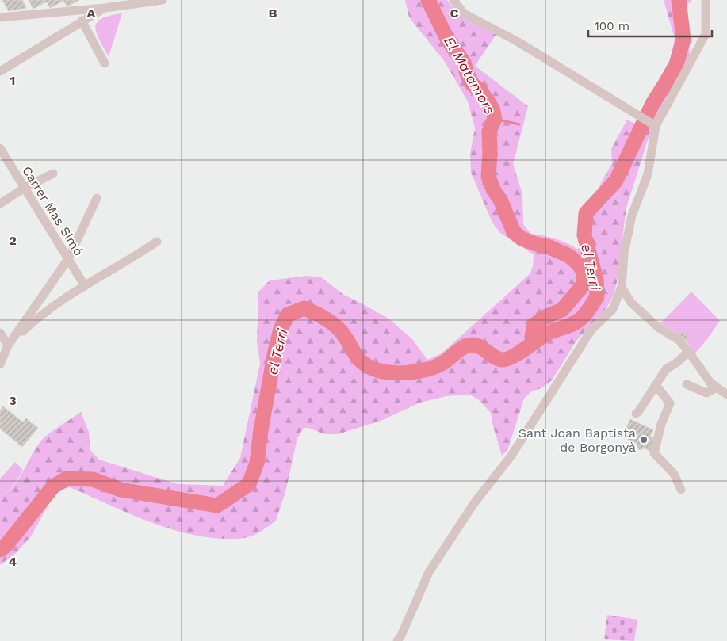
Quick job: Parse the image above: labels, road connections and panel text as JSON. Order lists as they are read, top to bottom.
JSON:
{
  "streets": {
    "street": ["Carrer Mas Simó"]
  },
  "water": ["El Matamors", "el Terri"],
  "places": ["Sant Joan Baptista de Borgonyà"],
  "scale_bar": "100 m",
  "grid": {
    "columns": ["A", "B", "C"],
    "rows": [
      "1",
      "2",
      "3",
      "4"
    ]
  }
}
